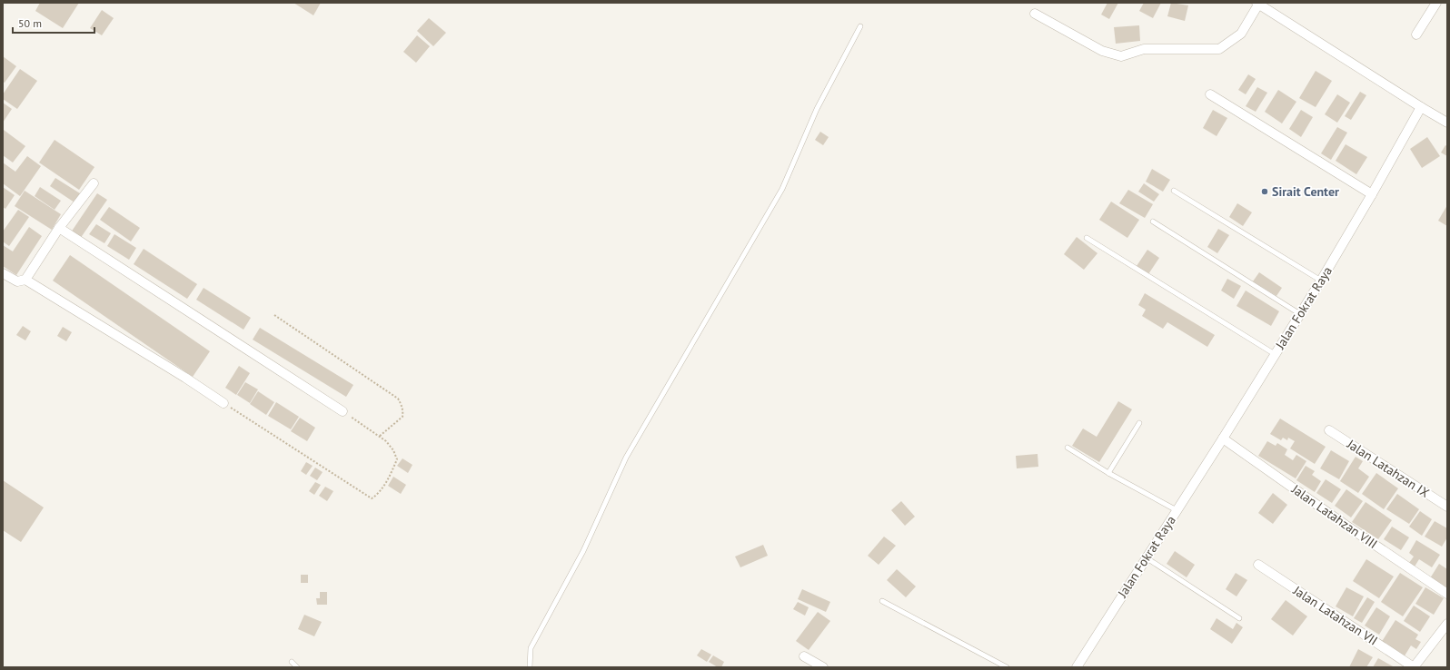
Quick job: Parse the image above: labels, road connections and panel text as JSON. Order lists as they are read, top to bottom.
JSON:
{
  "streets": {
    "street": [
      "Jalan Fokrat Raya",
      "Jalan Latahzan IX",
      "Jalan Latahzan VIII",
      "Jalan Latahzan VII"
    ]
  },
  "crossings": [
    ["Jalan Fokrat Raya", "Jalan Latahzan VIII"]
  ],
  "places": ["Sirait Center"],
  "scale_bar": "50 m"
}
